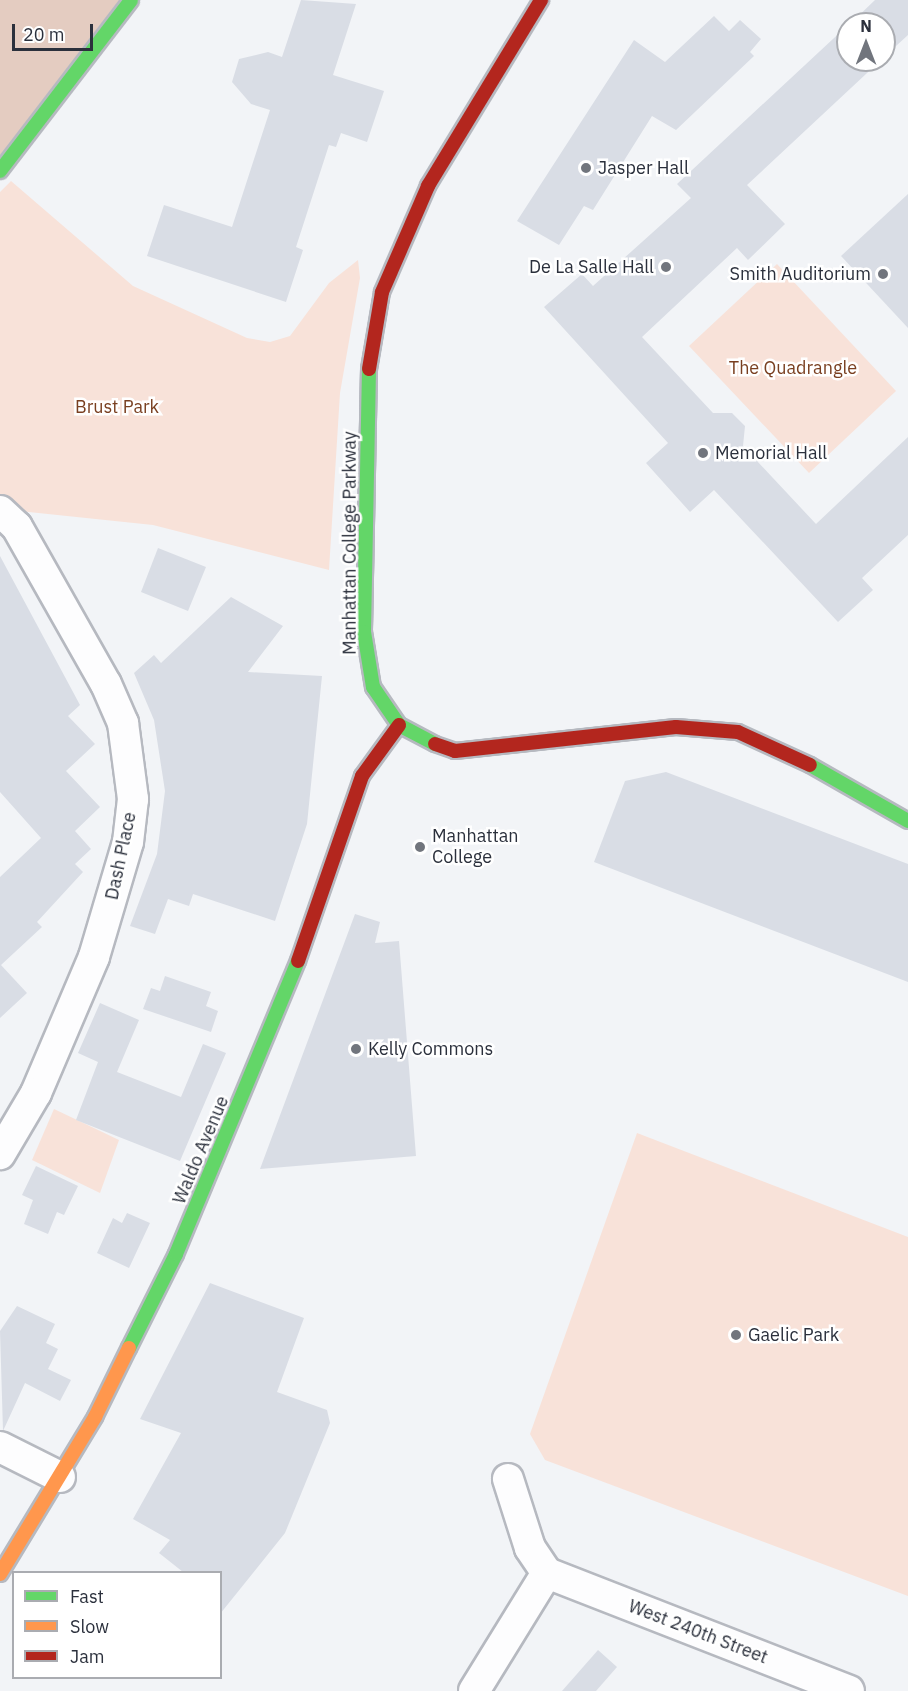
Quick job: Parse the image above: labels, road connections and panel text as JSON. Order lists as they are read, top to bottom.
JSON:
{
  "streets": {
    "street": [
      "Manhattan College Parkway",
      "Dash Place",
      "Waldo Avenue",
      "West 240th Street"
    ]
  },
  "crossings": [
    ["Manhattan College Parkway", "Waldo Avenue"]
  ],
  "parks": ["The Quadrangle", "Brust Park"],
  "places": [
    "Jasper Hall",
    "De La Salle Hall",
    "Smith Auditorium",
    "Memorial Hall",
    "Manhattan College",
    "Kelly Commons",
    "Gaelic Park"
  ],
  "legend": ["Fast", "Slow", "Jam"],
  "scale_bar": "20 m",
  "north": "top"
}
